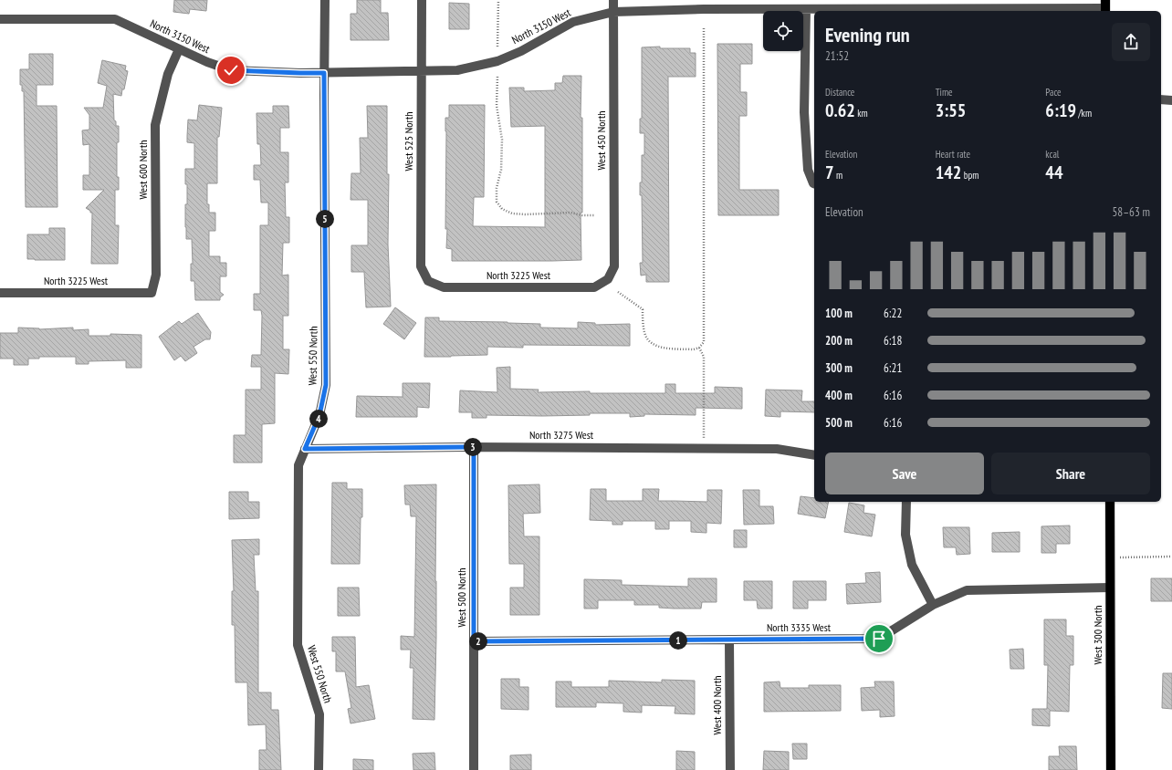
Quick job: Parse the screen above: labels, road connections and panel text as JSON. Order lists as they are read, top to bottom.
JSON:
{
  "streets": {
    "main road": ["West 300 North"],
    "street": [
      "North 3150 West",
      "West 450 North",
      "West 525 North",
      "West 600 North",
      "North 3225 West",
      "West 550 North",
      "North 3275 West",
      "West 500 North",
      "North 3335 West",
      "West 400 North"
    ]
  },
  "crossings": [
    ["North 3150 West", "West 450 North"],
    ["North 3150 West", "West 525 North"],
    ["North 3150 West", "West 600 North"],
    ["North 3150 West", "West 550 North"],
    ["West 450 North", "North 3225 West"],
    ["West 525 North", "North 3225 West"],
    ["West 600 North", "North 3225 West"],
    ["West 550 North", "North 3275 West"],
    ["North 3275 West", "West 500 North"],
    ["West 500 North", "North 3335 West"],
    ["North 3335 West", "West 300 North"],
    ["North 3335 West", "West 400 North"]
  ],
  "page": {
    "heading": ["Evening run", "21:52"],
    "stats": [
      ["Distance", "0.62 km"],
      ["Time", "3:55"],
      ["Pace", "6:19 /km"],
      ["Elevation", "7 m"],
      ["Heart rate", "142 bpm"],
      ["kcal", "44"]
    ],
    "chart": ["Elevation", "58–63 m"],
    "pins": [
      "5",
      "4",
      "3",
      "1",
      "2"
    ],
    "list": [
      {
        "name": "100 m",
        "note": "6:22"
      },
      {
        "name": "200 m",
        "note": "6:18"
      },
      {
        "name": "300 m",
        "note": "6:21"
      },
      {
        "name": "400 m",
        "note": "6:16"
      },
      {
        "name": "500 m",
        "note": "6:16"
      }
    ],
    "buttons": ["Save", "Share"]
  }
}
